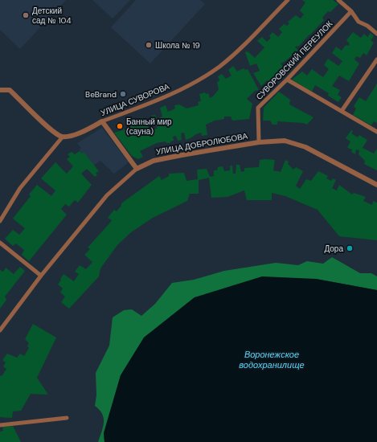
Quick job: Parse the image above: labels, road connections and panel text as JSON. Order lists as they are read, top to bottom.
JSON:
{
  "streets": {
    "street": ["СУВОРОВСКИЙ ПЕРЕУЛОК", "УЛИЦА СУВОРОВА", "УЛИЦА ДОБРОЛЮБОВА"]
  },
  "crossings": [
    ["СУВОРОВСКИЙ ПЕРЕУЛОК", "УЛИЦА ДОБРОЛЮБОВА"]
  ],
  "water": ["Воронежское водохранилище"],
  "places": [
    "Детский сад № 104",
    "Школа № 19",
    "BeBrand",
    "Банный мир (сауна)",
    "Дора"
  ]
}
